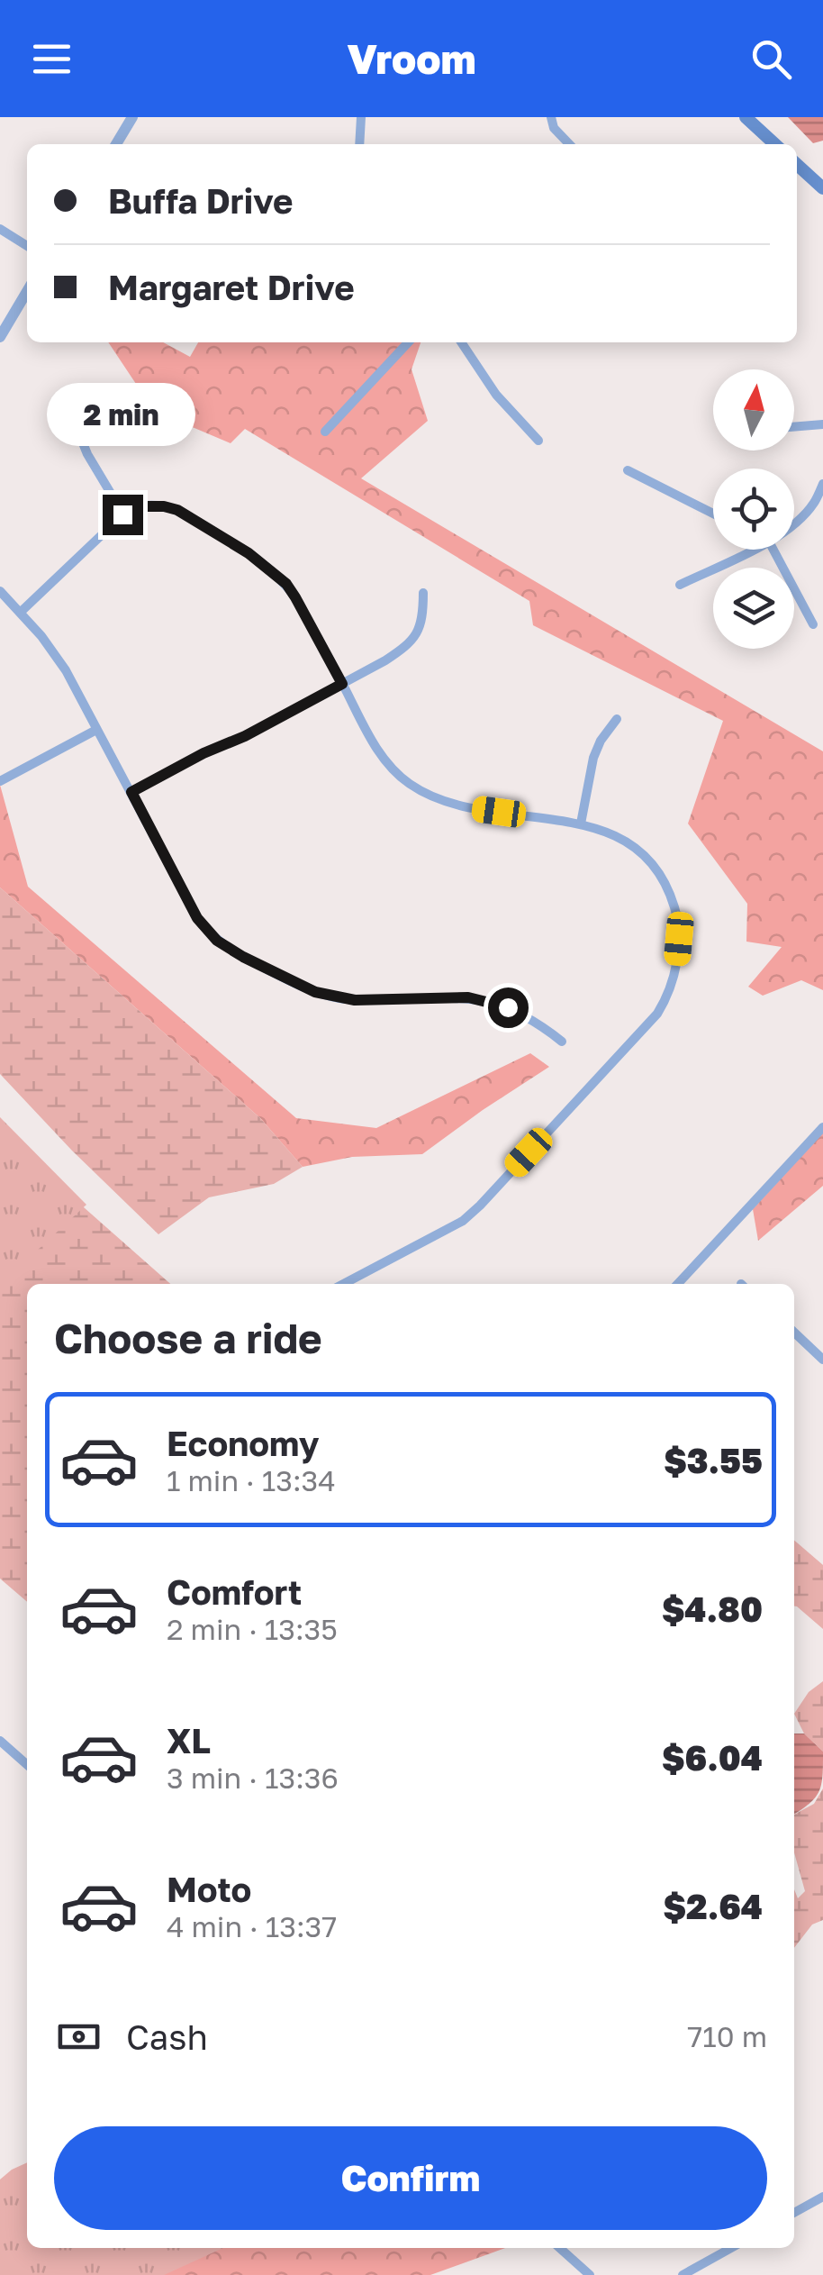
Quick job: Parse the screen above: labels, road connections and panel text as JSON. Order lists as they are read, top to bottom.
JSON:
{
  "north": "top",
  "page": {
    "header": "Vroom",
    "banner": ["Buffa Drive", "Margaret Drive"],
    "bubble": "2 min",
    "heading": "Choose a ride",
    "list": [
      {
        "name": "Economy",
        "note": "1 min · 13:34",
        "value": "$3.55"
      },
      {
        "name": "Comfort",
        "note": "2 min · 13:35",
        "value": "$4.80"
      },
      {
        "name": "XL",
        "note": "3 min · 13:36",
        "value": "$6.04"
      },
      {
        "name": "Moto",
        "note": "4 min · 13:37",
        "value": "$2.64"
      }
    ],
    "pay": ["Cash", "710 m"],
    "buttons": "Confirm"
  }
}
